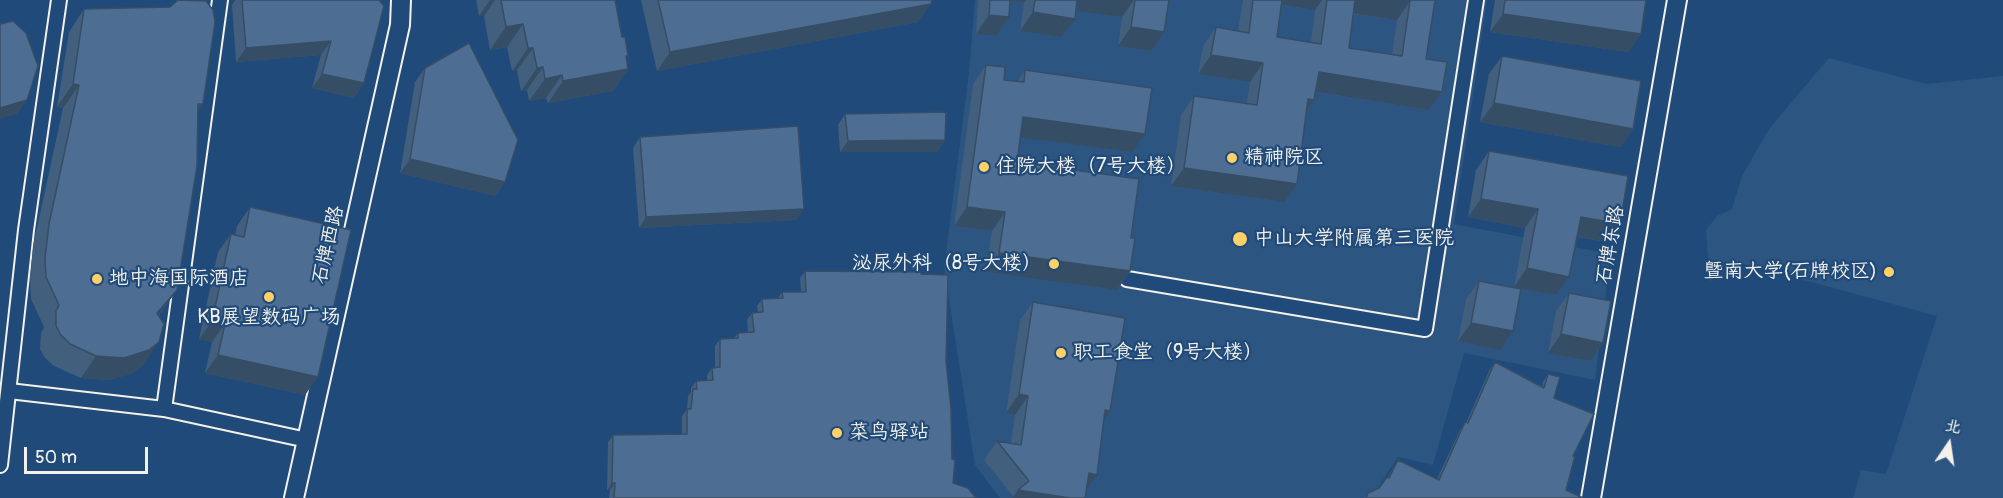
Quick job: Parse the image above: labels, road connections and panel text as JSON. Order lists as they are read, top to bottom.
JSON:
{
  "streets": {
    "street": ["石牌西路", "石牌东路"]
  },
  "places": [
    "精神院区",
    "住院大楼（7号大楼）",
    "中山大学附属第三医院",
    "泌尿外科（8号大楼）",
    "暨南大学(石牌校区)",
    "地中海国际酒店",
    "KB展望数码广场",
    "职工食堂（9号大楼）",
    "菜鸟驿站"
  ],
  "scale_bar": "50 m",
  "north": "top"
}
